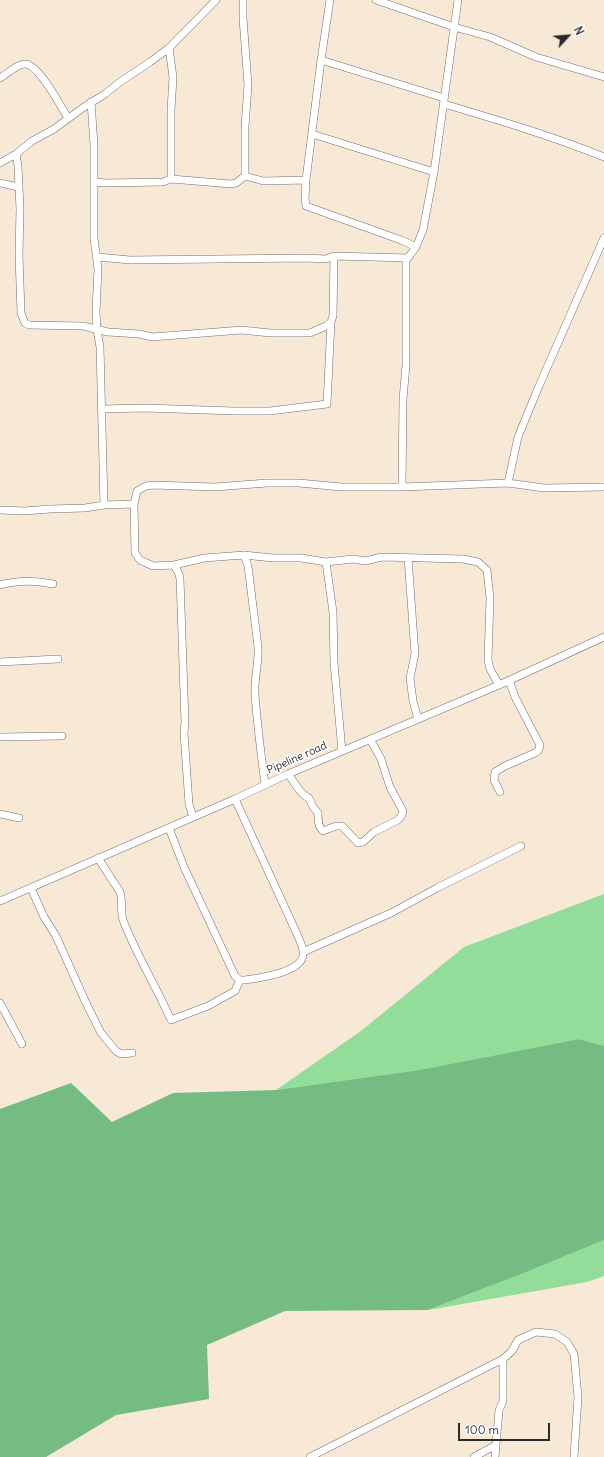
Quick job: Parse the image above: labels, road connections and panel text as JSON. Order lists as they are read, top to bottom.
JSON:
{
  "streets": {
    "street": ["Pipeline road"]
  },
  "scale_bar": "100 m",
  "north": "top right"
}
